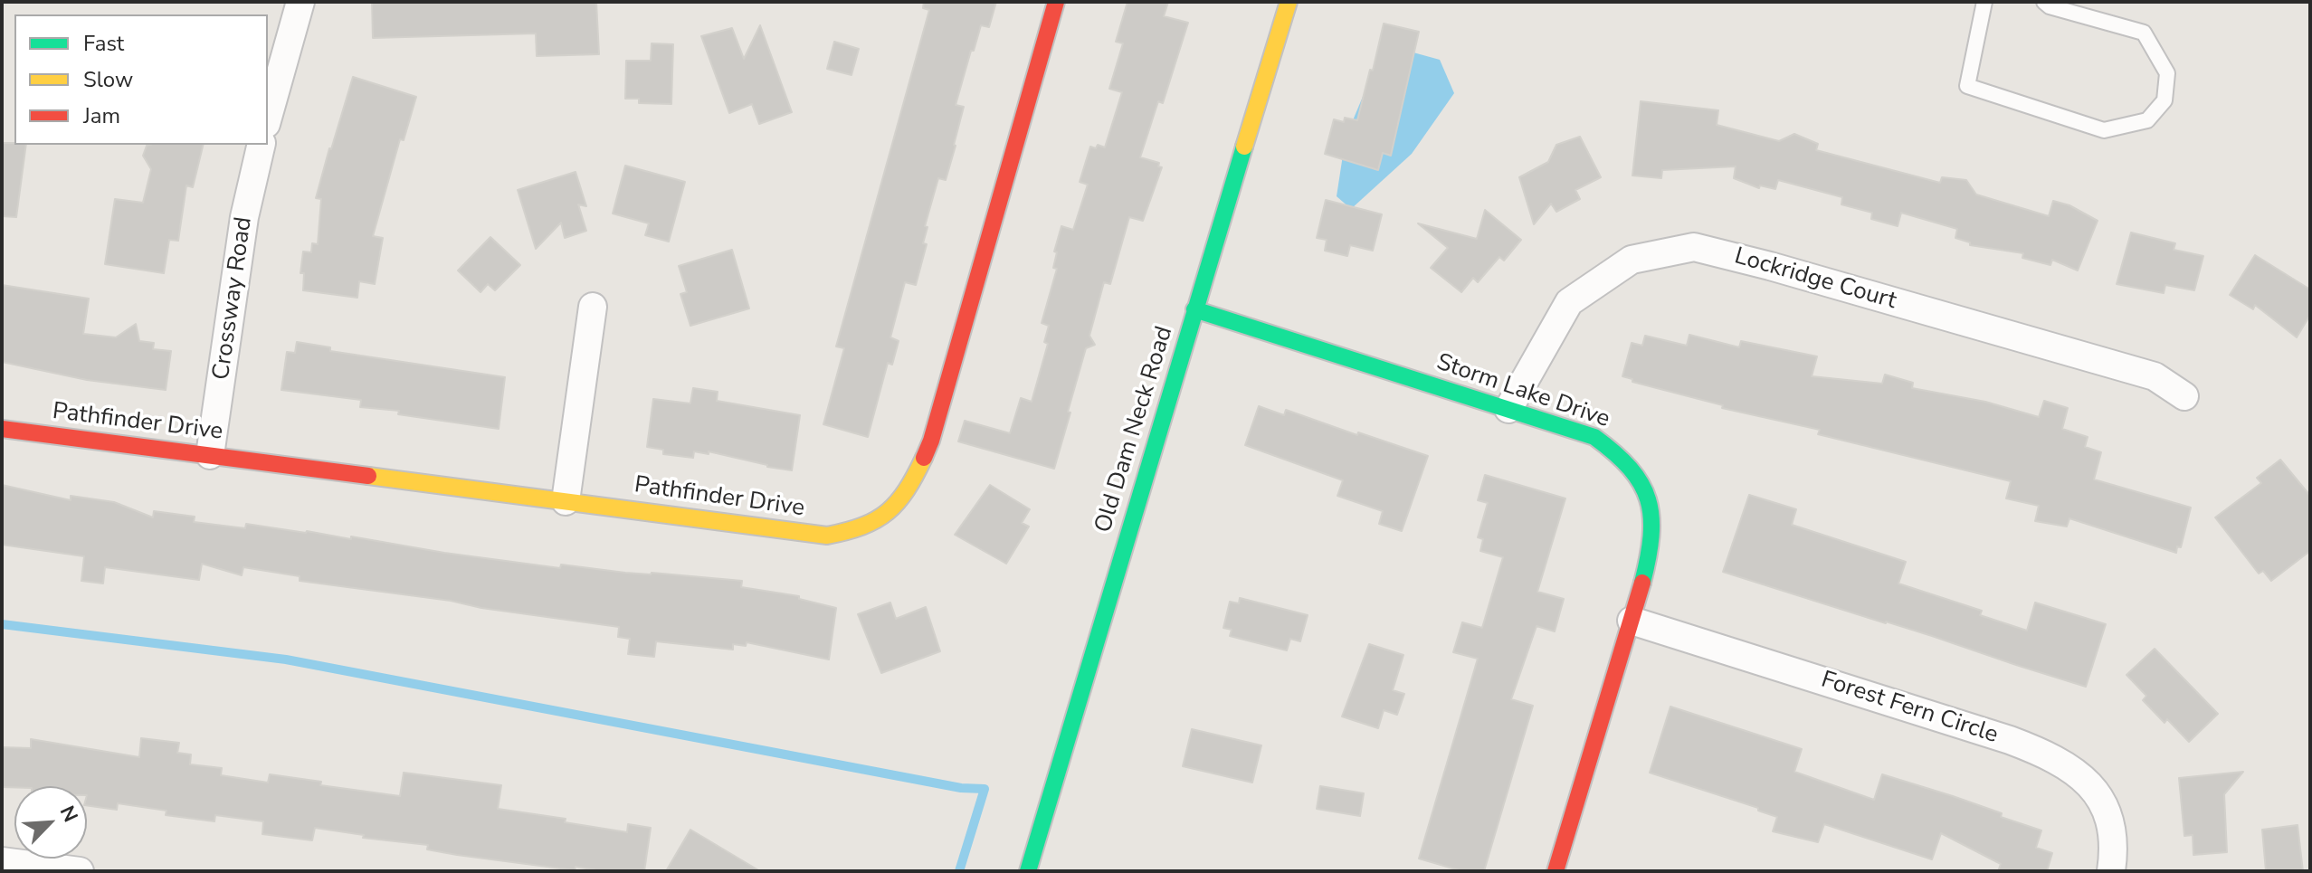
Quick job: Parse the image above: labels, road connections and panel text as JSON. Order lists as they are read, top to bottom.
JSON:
{
  "streets": {
    "street": [
      "Lockridge Court",
      "Crossway Road",
      "Storm Lake Drive",
      "Pathfinder Drive",
      "Old Dam Neck Road",
      "Forest Fern Circle"
    ]
  },
  "crossings": [
    ["Lockridge Court", "Storm Lake Drive"],
    ["Crossway Road", "Pathfinder Drive"],
    ["Storm Lake Drive", "Old Dam Neck Road"],
    ["Storm Lake Drive", "Forest Fern Circle"]
  ],
  "legend": ["Fast", "Slow", "Jam"],
  "north": "top right"
}
